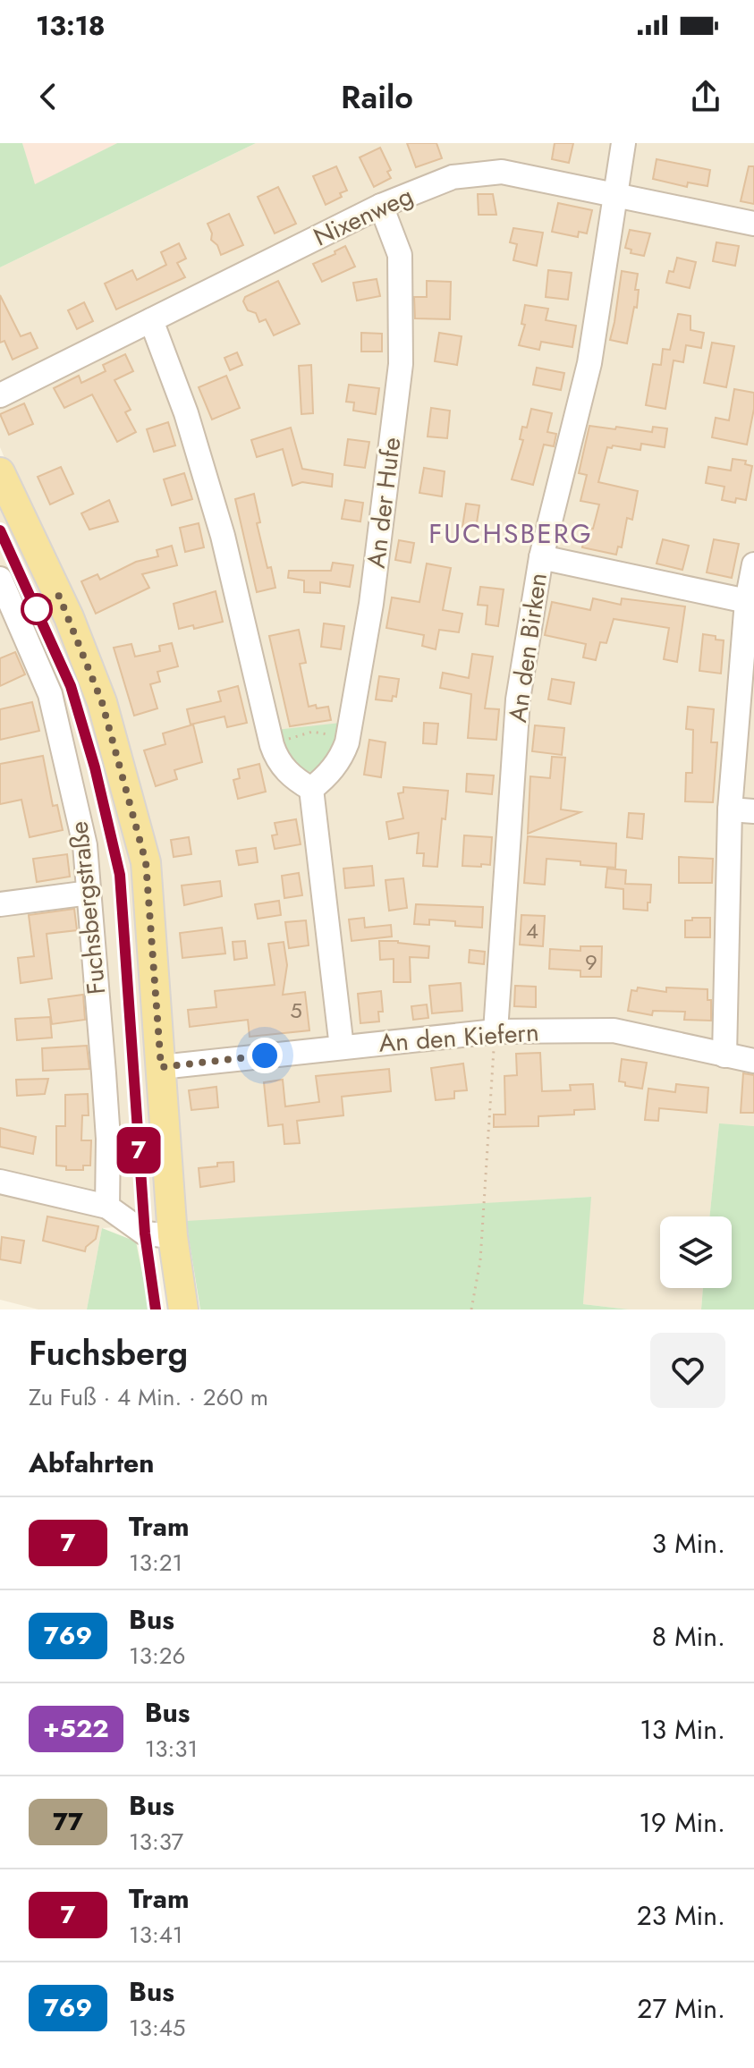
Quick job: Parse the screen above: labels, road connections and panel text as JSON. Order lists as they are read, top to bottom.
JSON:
{
  "streets": {
    "street": [
      "Nixenweg",
      "An der Hufe",
      "An den Birken",
      "Fuchsbergstraße",
      "An den Kiefern"
    ]
  },
  "crossings": [
    ["Nixenweg", "An der Hufe"],
    ["Nixenweg", "An den Birken"],
    ["An den Birken", "An den Kiefern"]
  ],
  "districts": ["FUCHSBERG"],
  "lines": ["tram line 7"],
  "house_numbers": ["4", "9", "5"],
  "page": {
    "status": "13:18",
    "header": "Railo",
    "on_map": "7",
    "heading": [
      ["Fuchsberg", "Zu Fuß · 4 Min. · 260 m"],
      "Abfahrten"
    ],
    "list": [
      {
        "mark": "7",
        "name": "Tram",
        "note": "13:21",
        "value": "3 Min."
      },
      {
        "mark": "769",
        "name": "Bus",
        "note": "13:26",
        "value": "8 Min."
      },
      {
        "mark": "+522",
        "name": "Bus",
        "note": "13:31",
        "value": "13 Min."
      },
      {
        "mark": "77",
        "name": "Bus",
        "note": "13:37",
        "value": "19 Min."
      },
      {
        "mark": "7",
        "name": "Tram",
        "note": "13:41",
        "value": "23 Min."
      },
      {
        "mark": "769",
        "name": "Bus",
        "note": "13:45",
        "value": "27 Min."
      }
    ]
  }
}
